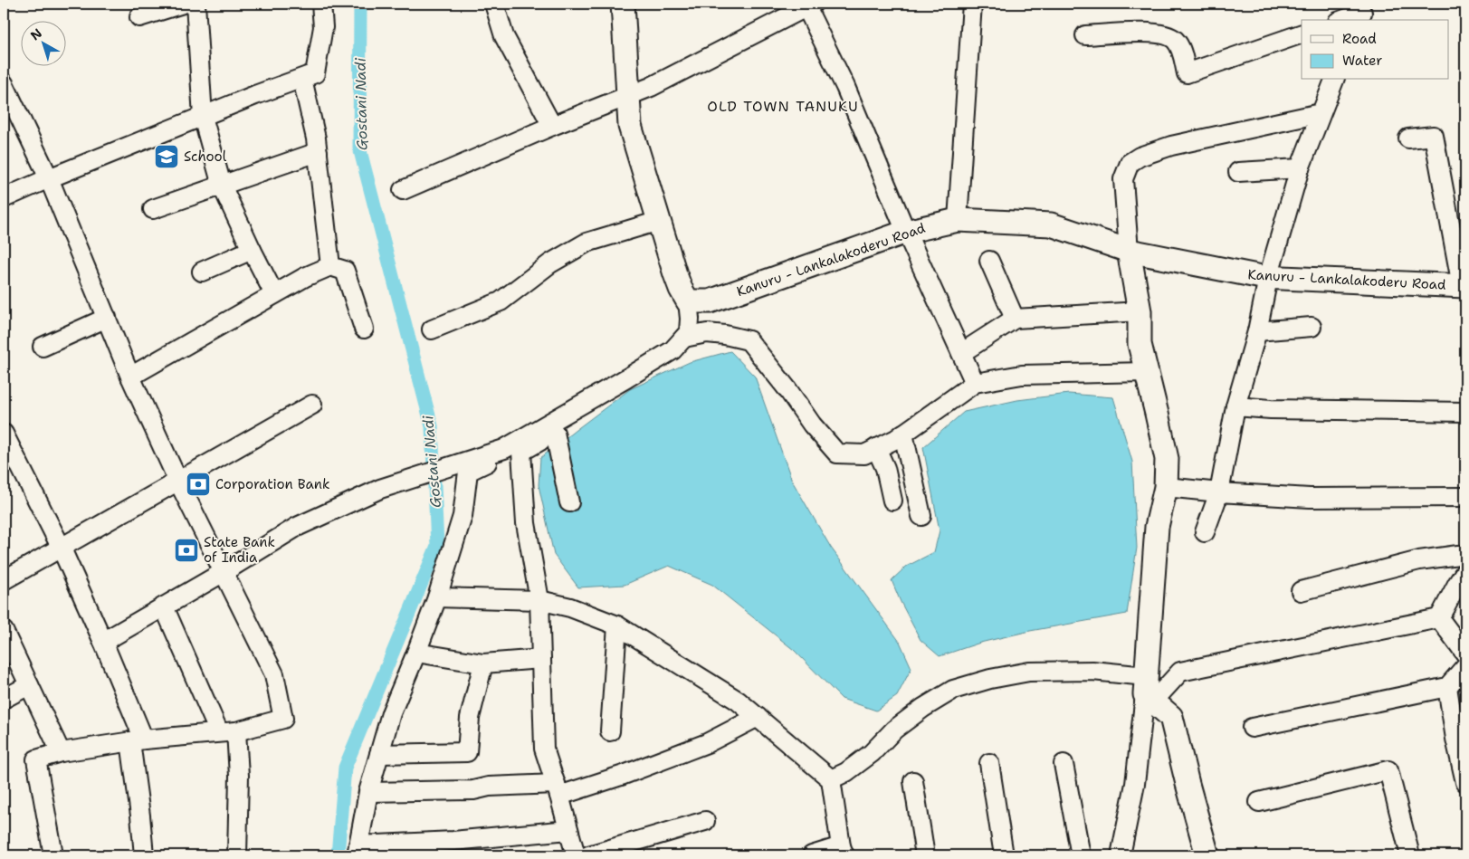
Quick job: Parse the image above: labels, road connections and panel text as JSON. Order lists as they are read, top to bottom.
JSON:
{
  "streets": {
    "main road": ["Kanuru - Lankalakoderu Road"]
  },
  "districts": ["OLD TOWN TANUKU"],
  "water": ["Gostani Nadi"],
  "places": {
    "school or university": ["School"],
    "bank": ["Corporation Bank", "State Bank of India"]
  },
  "legend": ["Road", "Water"],
  "north": "top left"
}
